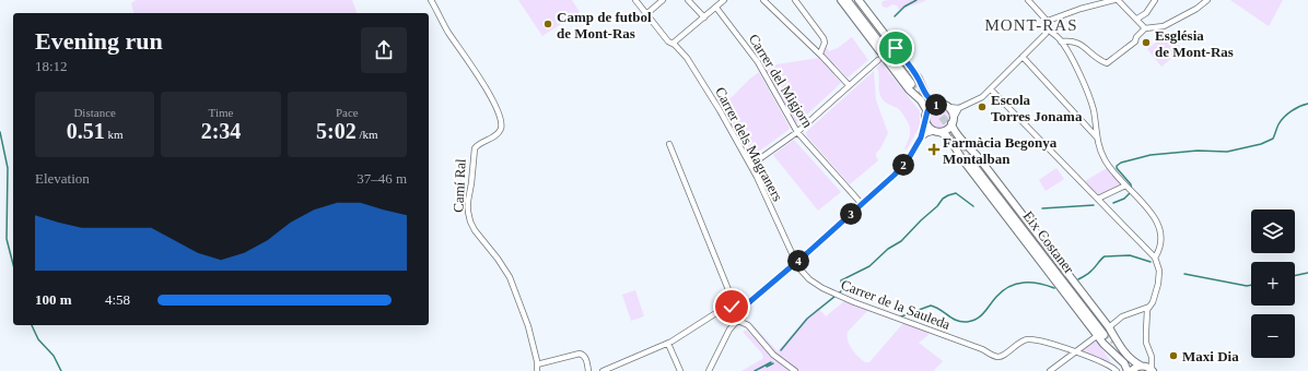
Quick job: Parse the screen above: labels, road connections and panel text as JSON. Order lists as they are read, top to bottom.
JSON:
{
  "streets": {
    "highway": ["Eix Costaner"],
    "street": [
      "Carrer del Migjorn",
      "Carrer dels Magraners",
      "Camí Ral",
      "Carrer de la Sauleda"
    ]
  },
  "crossings": [
    ["Carrer dels Magraners", "Carrer de la Sauleda"]
  ],
  "districts": ["MONT-RAS"],
  "places": {
    "other": [
      "Camp de futbol de Mont-Ras",
      "Església de Mont-Ras",
      "Escola Torres Jonama",
      "Maxi Dia"
    ],
    "health": ["Farmàcia Begonya Montalban"]
  },
  "page": {
    "heading": ["Evening run", "18:12"],
    "stats": [
      ["Distance", "0.51 km"],
      ["Time", "2:34"],
      ["Pace", "5:02 /km"]
    ],
    "pins": [
      "1",
      "2",
      "3",
      "4"
    ],
    "chart": ["Elevation", "37–46 m"],
    "map_buttons": ["+", "−"],
    "list": [
      {
        "name": "100 m",
        "note": "4:58"
      }
    ]
  }
}
